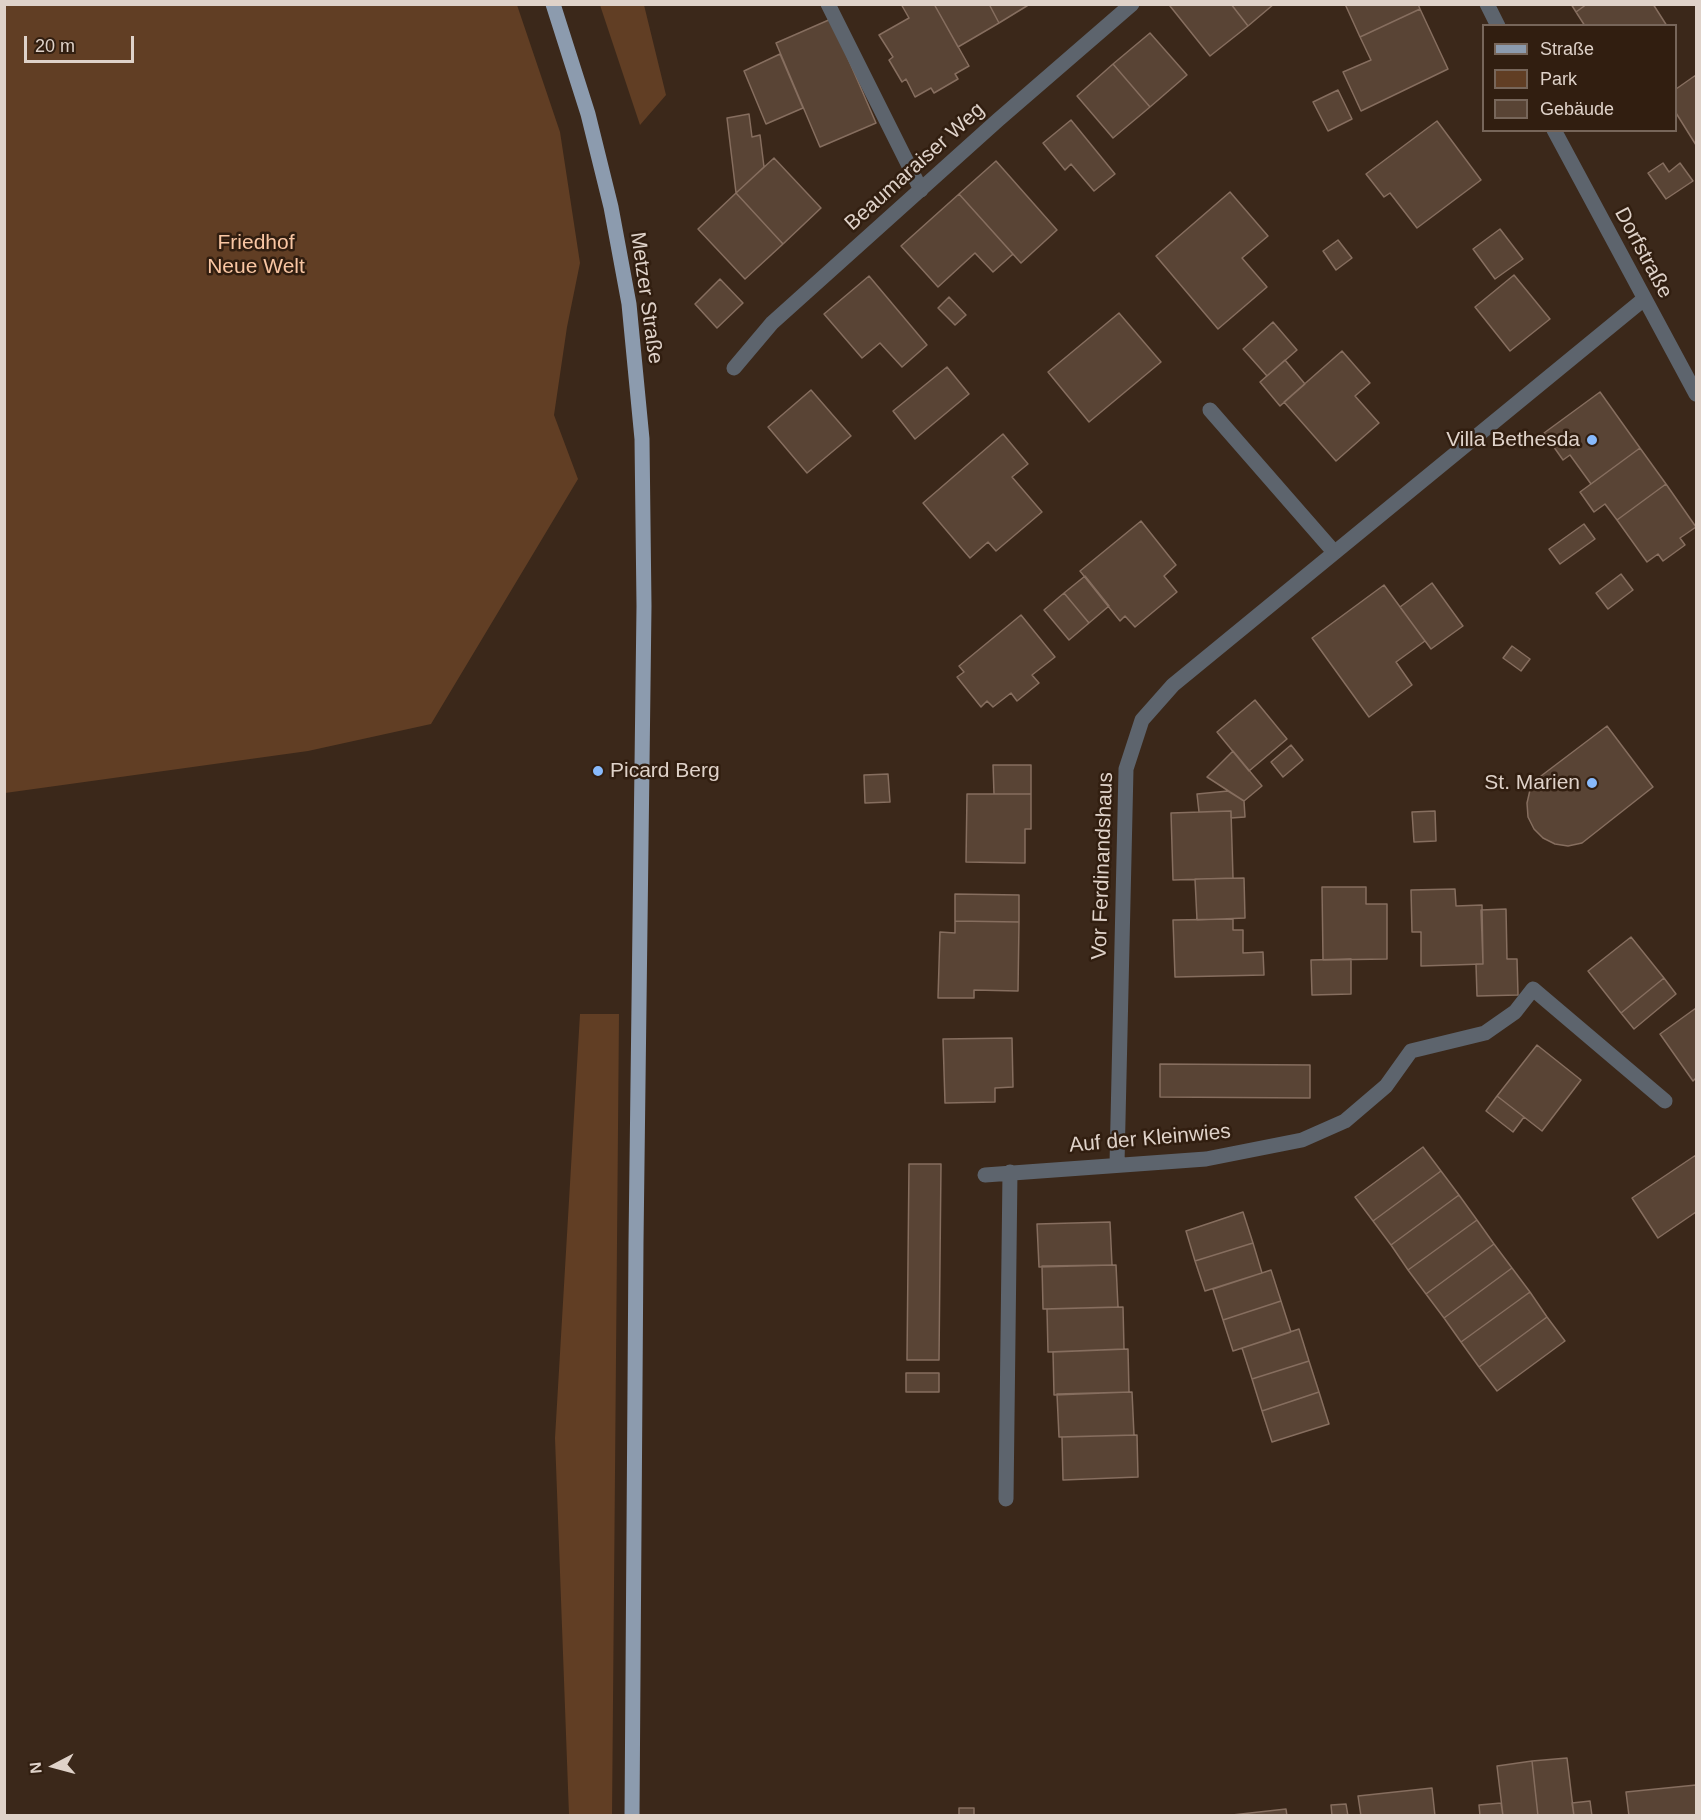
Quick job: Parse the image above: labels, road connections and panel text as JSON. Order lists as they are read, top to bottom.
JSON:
{
  "streets": {
    "main road": ["Metzer Straße"],
    "street": [
      "Beaumaraiser Weg",
      "Dorfstraße",
      "Vor Ferdinandshaus",
      "Auf der Kleinwies"
    ]
  },
  "crossings": [
    ["Dorfstraße", "Vor Ferdinandshaus"],
    ["Vor Ferdinandshaus", "Auf der Kleinwies"]
  ],
  "parks": ["Friedhof Neue Welt"],
  "places": ["Villa Bethesda", "Picard Berg", "St. Marien"],
  "legend": ["Straße", "Park", "Gebäude"],
  "scale_bar": "20 m",
  "north": "left"
}
